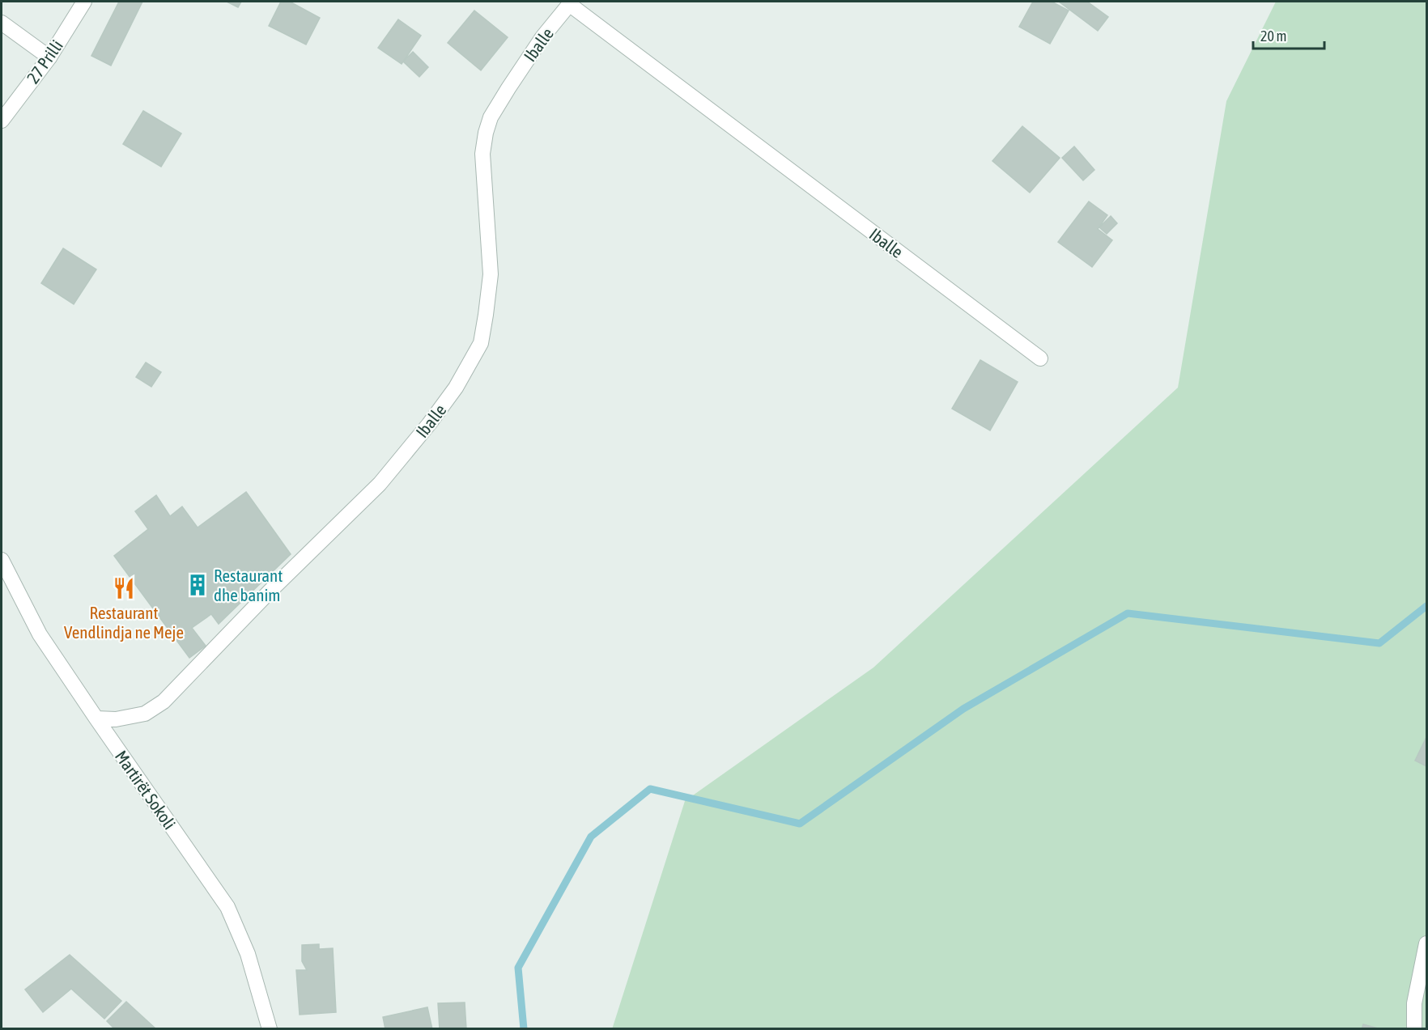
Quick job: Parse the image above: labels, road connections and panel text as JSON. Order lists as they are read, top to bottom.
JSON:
{
  "streets": {
    "street": ["Iballe", "27 Prilli", "Martirët Sokoli"]
  },
  "crossings": [
    ["Iballe", "Martirët Sokoli"]
  ],
  "places": {
    "building": ["Restaurant dhe banim"],
    "restaurant": ["Restaurant Vendlindja ne Meje"]
  },
  "scale_bar": "20 m"
}
